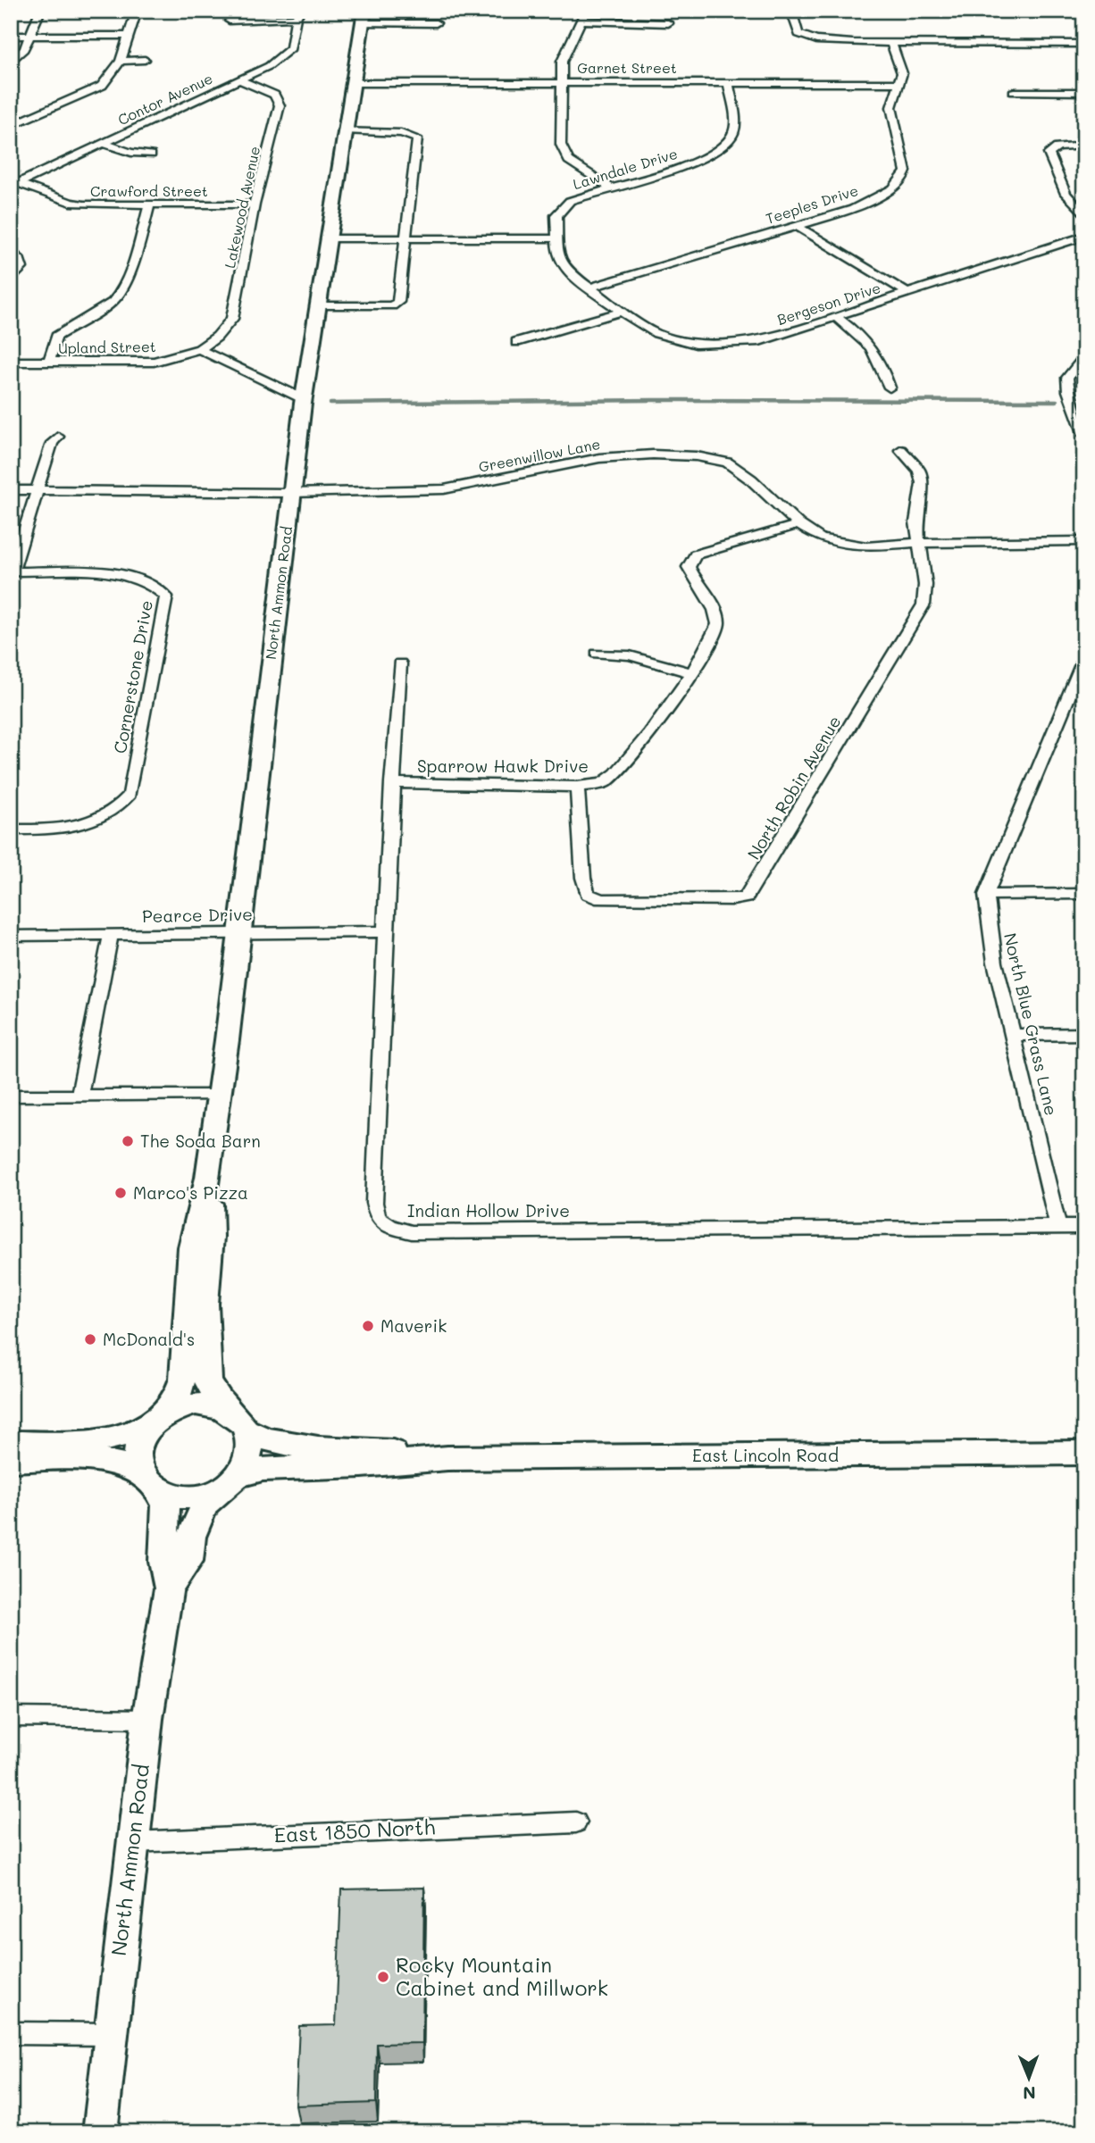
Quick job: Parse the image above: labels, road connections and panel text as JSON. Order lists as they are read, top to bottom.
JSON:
{
  "streets": {
    "main road": ["North Ammon Road", "East Lincoln Road"],
    "street": [
      "Garnet Street",
      "Contor Avenue",
      "Lawndale Drive",
      "Crawford Street",
      "Teeples Drive",
      "Lakewood Avenue",
      "Bergeson Drive",
      "Upland Street",
      "Greenwillow Lane",
      "Cornerstone Drive",
      "Sparrow Hawk Drive",
      "North Robin Avenue",
      "Pearce Drive",
      "North Blue Grass Lane",
      "Indian Hollow Drive",
      "East 1850 North"
    ]
  },
  "crossings": [
    ["Garnet Street", "Lawndale Drive"],
    ["Garnet Street", "Teeples Drive"],
    ["Garnet Street", "North Ammon Road"],
    ["Contor Avenue", "Crawford Street"],
    ["Contor Avenue", "Lakewood Avenue"],
    ["Lawndale Drive", "Teeples Drive"],
    ["Lawndale Drive", "Bergeson Drive"],
    ["Crawford Street", "Lakewood Avenue"],
    ["Teeples Drive", "Bergeson Drive"],
    ["Lakewood Avenue", "Upland Street"],
    ["Greenwillow Lane", "North Ammon Road"],
    ["Greenwillow Lane", "Sparrow Hawk Drive"],
    ["Greenwillow Lane", "North Robin Avenue"],
    ["North Ammon Road", "Pearce Drive"],
    ["North Ammon Road", "East Lincoln Road"],
    ["North Ammon Road", "East 1850 North"],
    ["Sparrow Hawk Drive", "North Robin Avenue"],
    ["Sparrow Hawk Drive", "Indian Hollow Drive"],
    ["Pearce Drive", "Indian Hollow Drive"],
    ["North Blue Grass Lane", "Indian Hollow Drive"]
  ],
  "places": [
    "The Soda Barn",
    "Marco's Pizza",
    "Maverik",
    "McDonald's",
    "Rocky Mountain Cabinet and Millwork"
  ],
  "north": "bottom"
}
